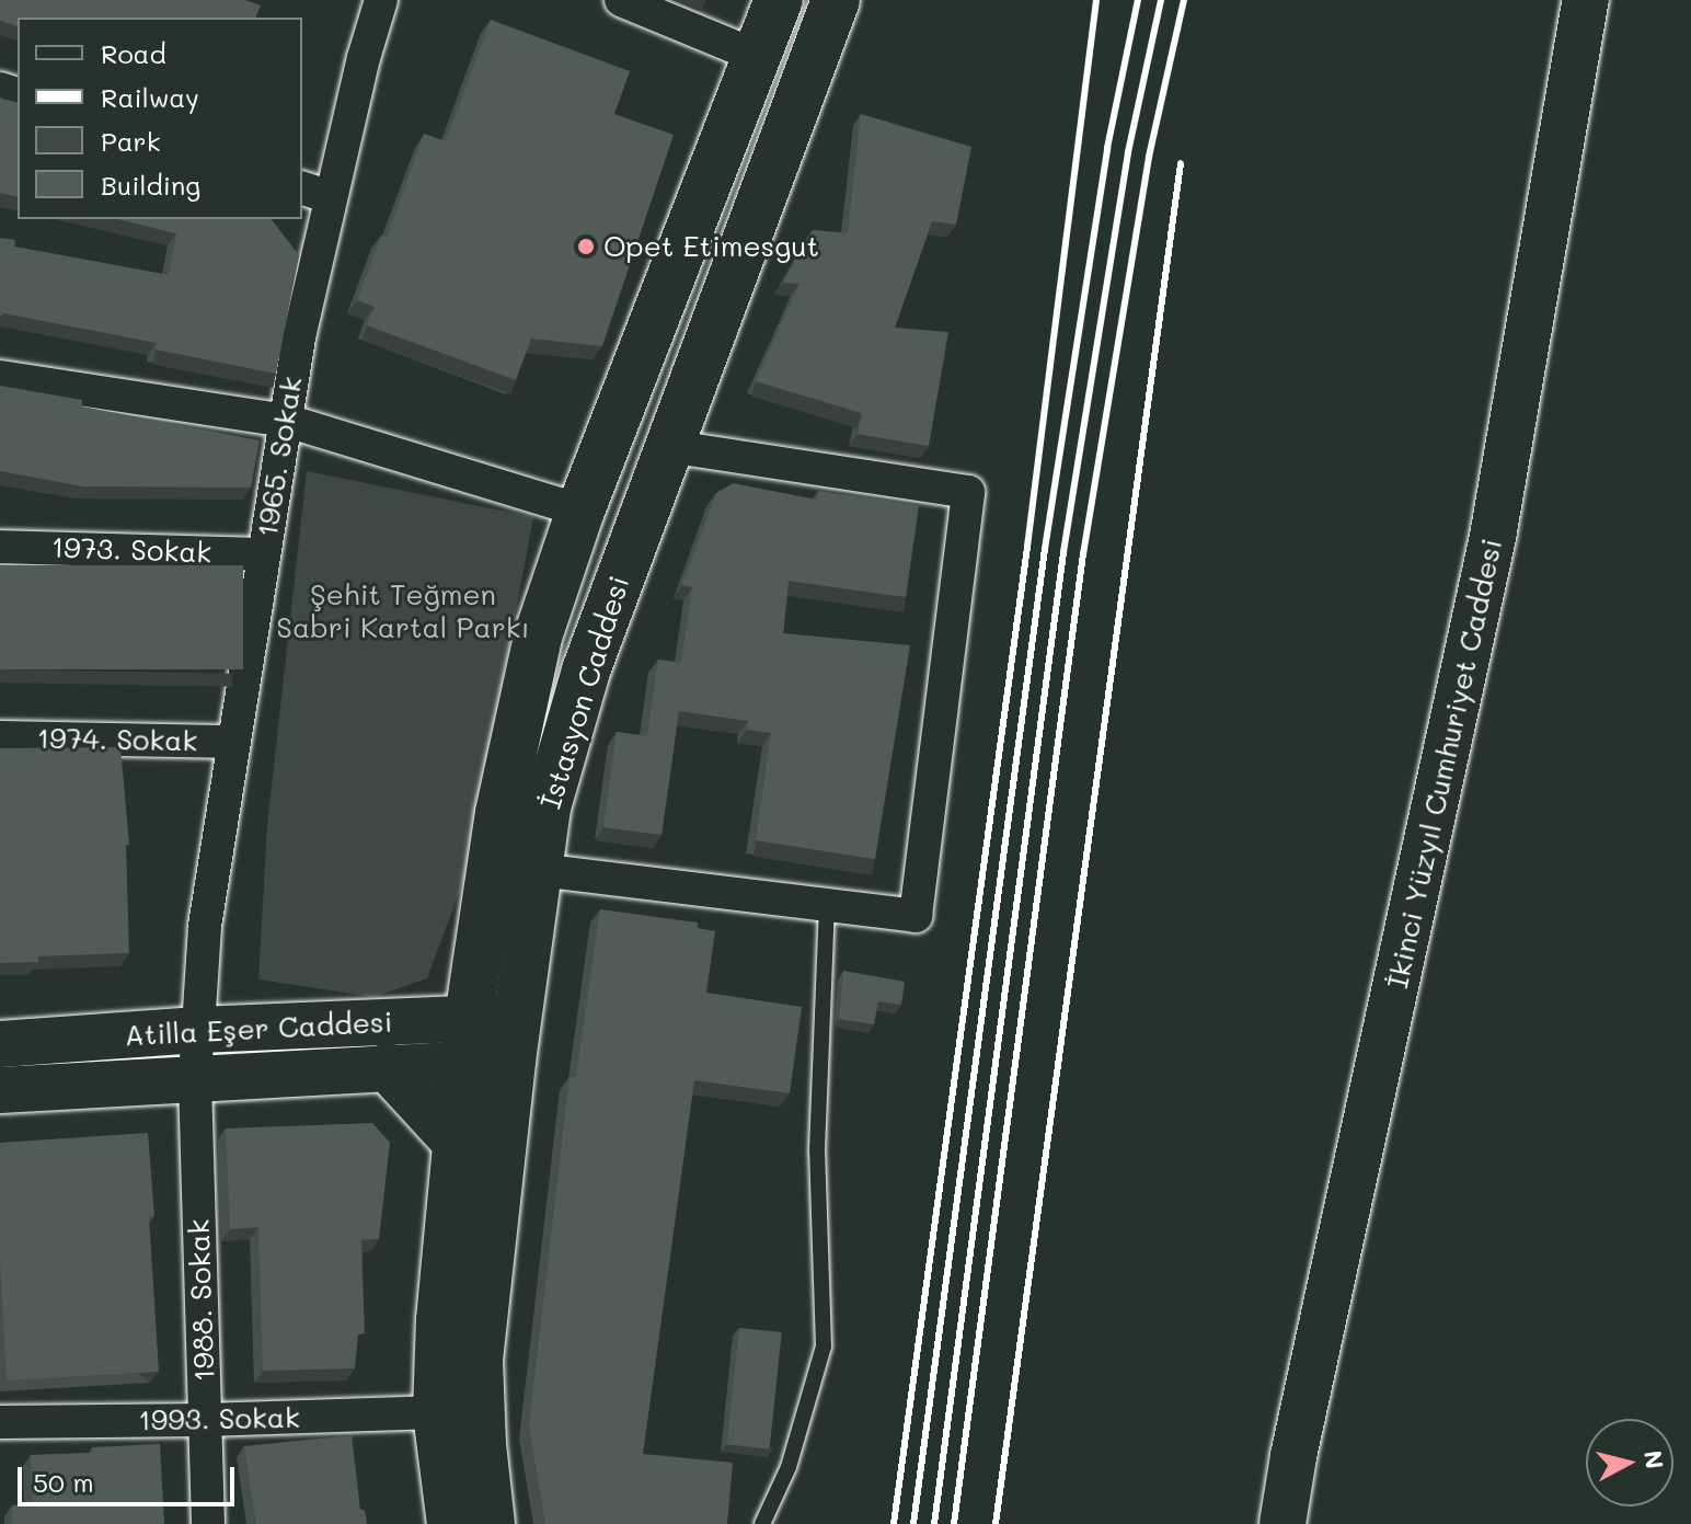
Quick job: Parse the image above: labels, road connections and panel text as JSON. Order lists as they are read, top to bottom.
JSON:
{
  "streets": {
    "main road": ["İstasyon Caddesi", "İkinci Yüzyıl Cumhuriyet Caddesi", "Atilla Eşer Caddesi"],
    "street": [
      "1965. Sokak",
      "1973. Sokak",
      "1974. Sokak",
      "1988. Sokak",
      "1993. Sokak"
    ]
  },
  "crossings": [
    ["1965. Sokak", "1973. Sokak"],
    ["1965. Sokak", "1974. Sokak"],
    ["1965. Sokak", "Atilla Eşer Caddesi"],
    ["1965. Sokak", "1988. Sokak"],
    ["İstasyon Caddesi", "Atilla Eşer Caddesi"],
    ["İstasyon Caddesi", "1993. Sokak"],
    ["Atilla Eşer Caddesi", "1988. Sokak"],
    ["1988. Sokak", "1993. Sokak"]
  ],
  "parks": ["Şehit Teğmen Sabri Kartal Parkı"],
  "places": ["Opet Etimesgut"],
  "legend": [
    "Road",
    "Railway",
    "Park",
    "Building"
  ],
  "scale_bar": "50 m",
  "north": "right"
}
